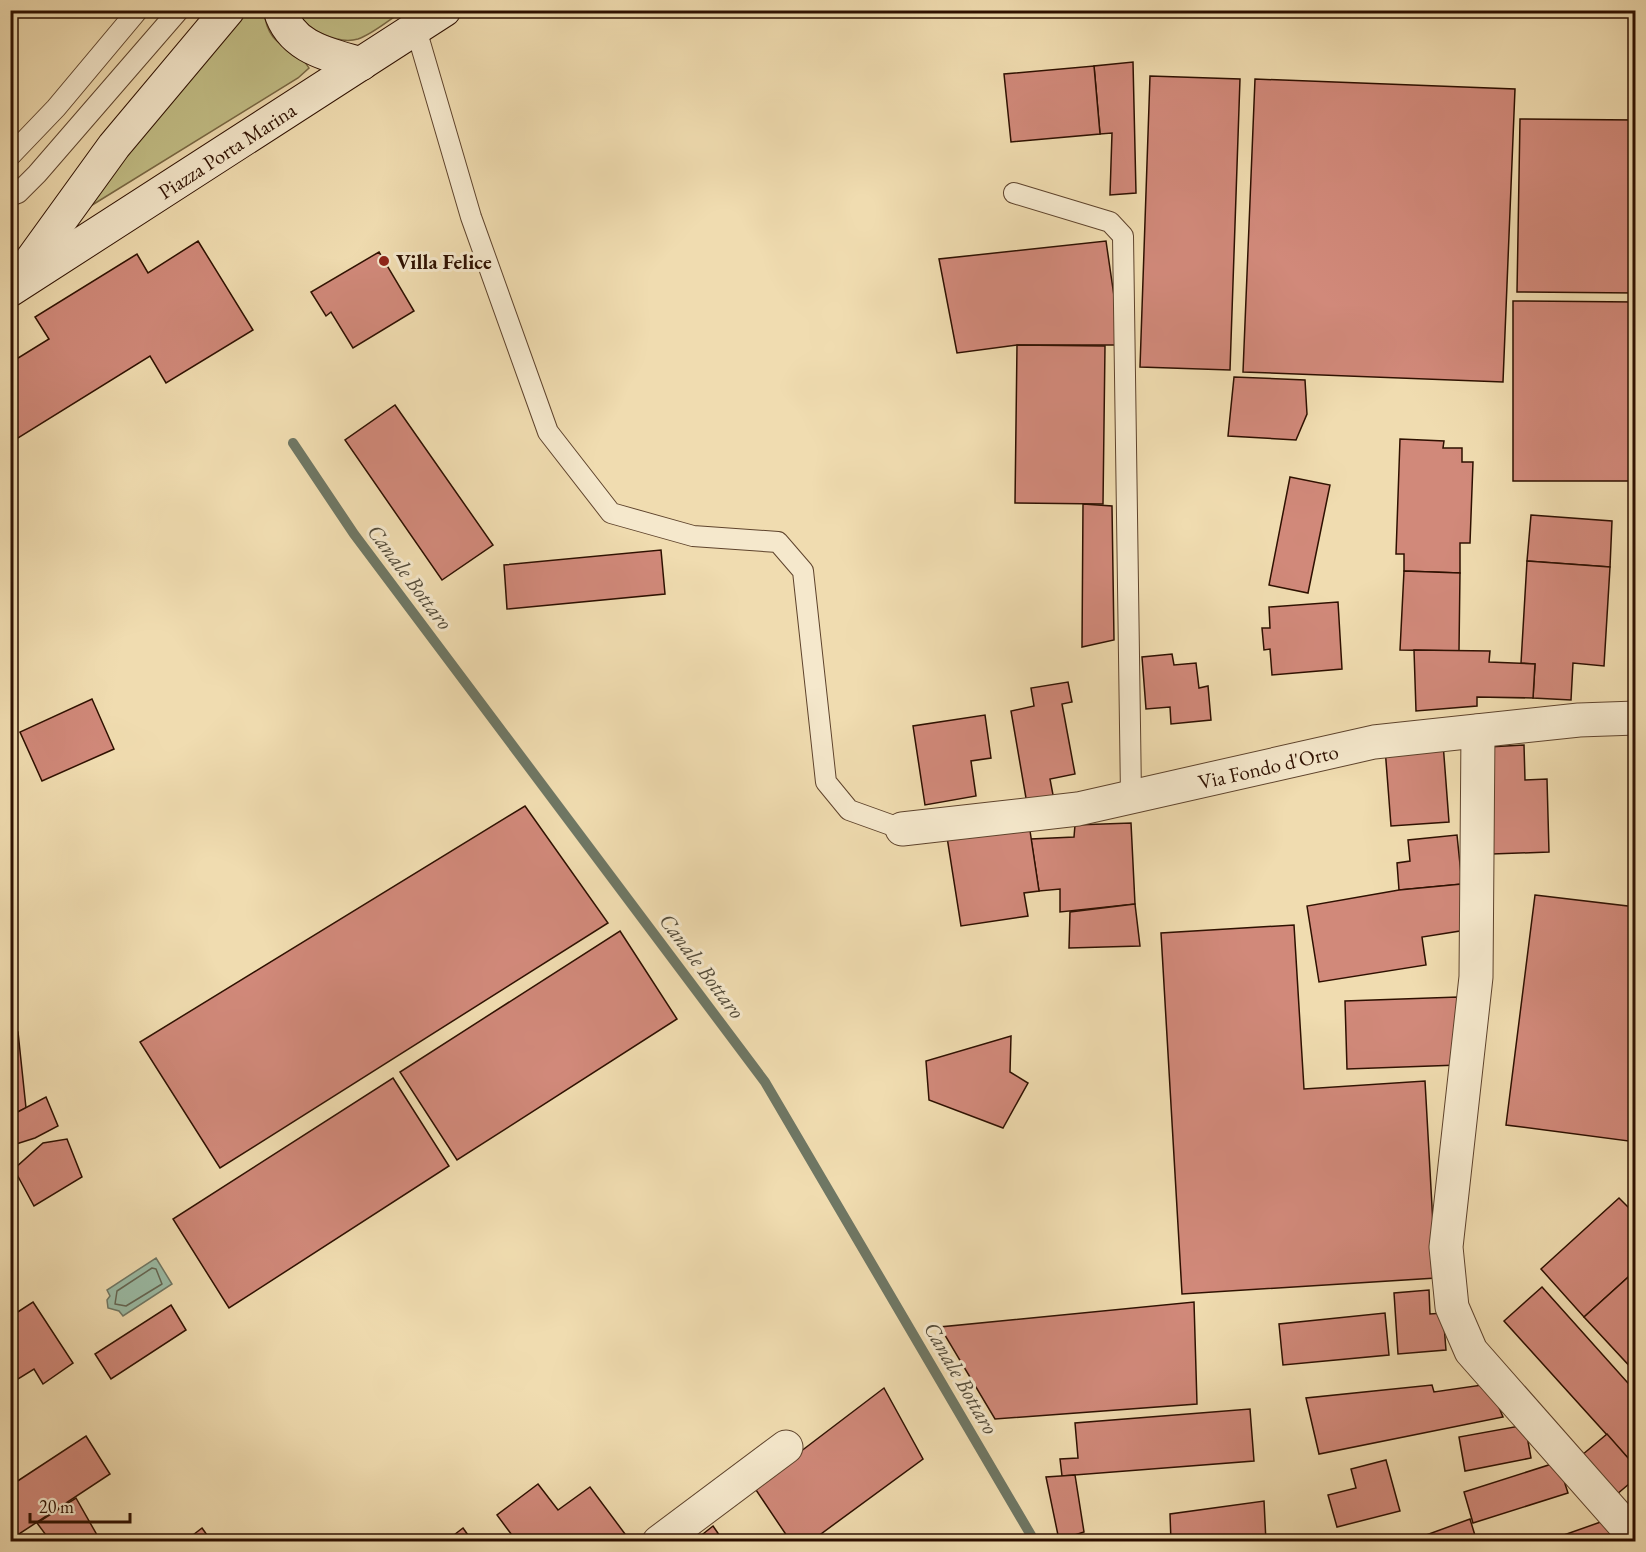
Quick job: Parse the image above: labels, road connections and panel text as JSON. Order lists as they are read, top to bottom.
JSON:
{
  "streets": {
    "street": ["Piazza Porta Marina", "Via Fondo d'Orto"]
  },
  "water": ["Canale Bottaro"],
  "places": ["Villa Felice"],
  "scale_bar": "20 m"
}
